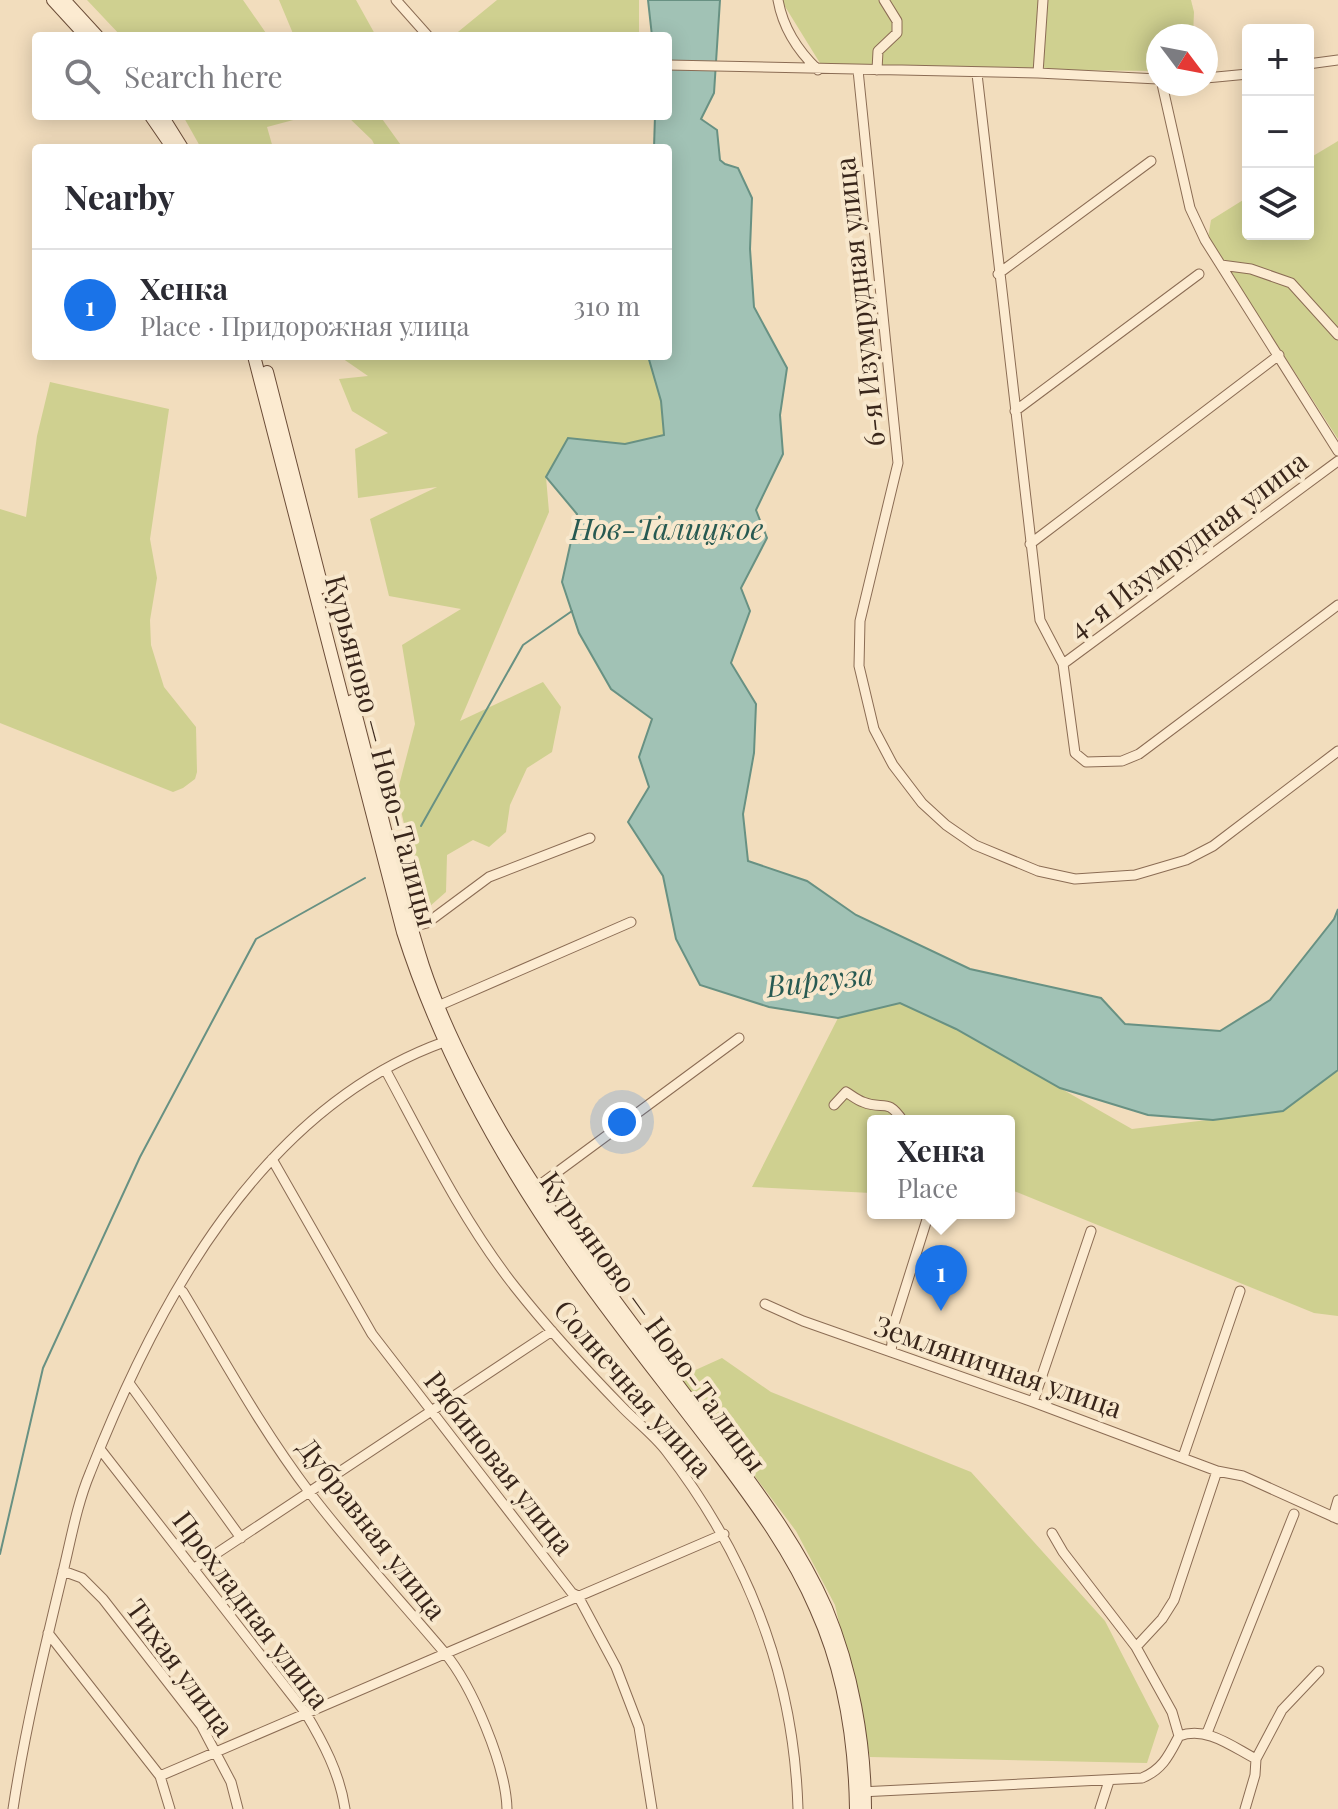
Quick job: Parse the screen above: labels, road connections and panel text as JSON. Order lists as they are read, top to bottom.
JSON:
{
  "streets": {
    "main road": ["Курьяново — Ново-Талицы"],
    "street": [
      "6-я Изумрудная улица",
      "4-я Изумрудная улица",
      "Земляничная улица",
      "Солнечная улица",
      "Рябиновая улица",
      "Дубравная улица",
      "Прохладная улица",
      "Тихая улица"
    ]
  },
  "water": ["Нов-Талицкое", "Виргуза"],
  "north": "bottom right",
  "page": {
    "map_buttons": ["+", "−"],
    "search": "Search here",
    "heading": "Nearby",
    "list": [
      {
        "mark": "1",
        "name": "Хенка",
        "note": "Place · Придорожная улица",
        "value": "310 m"
      }
    ],
    "popup": ["Хенка", "Place"],
    "pins": "1"
  }
}
